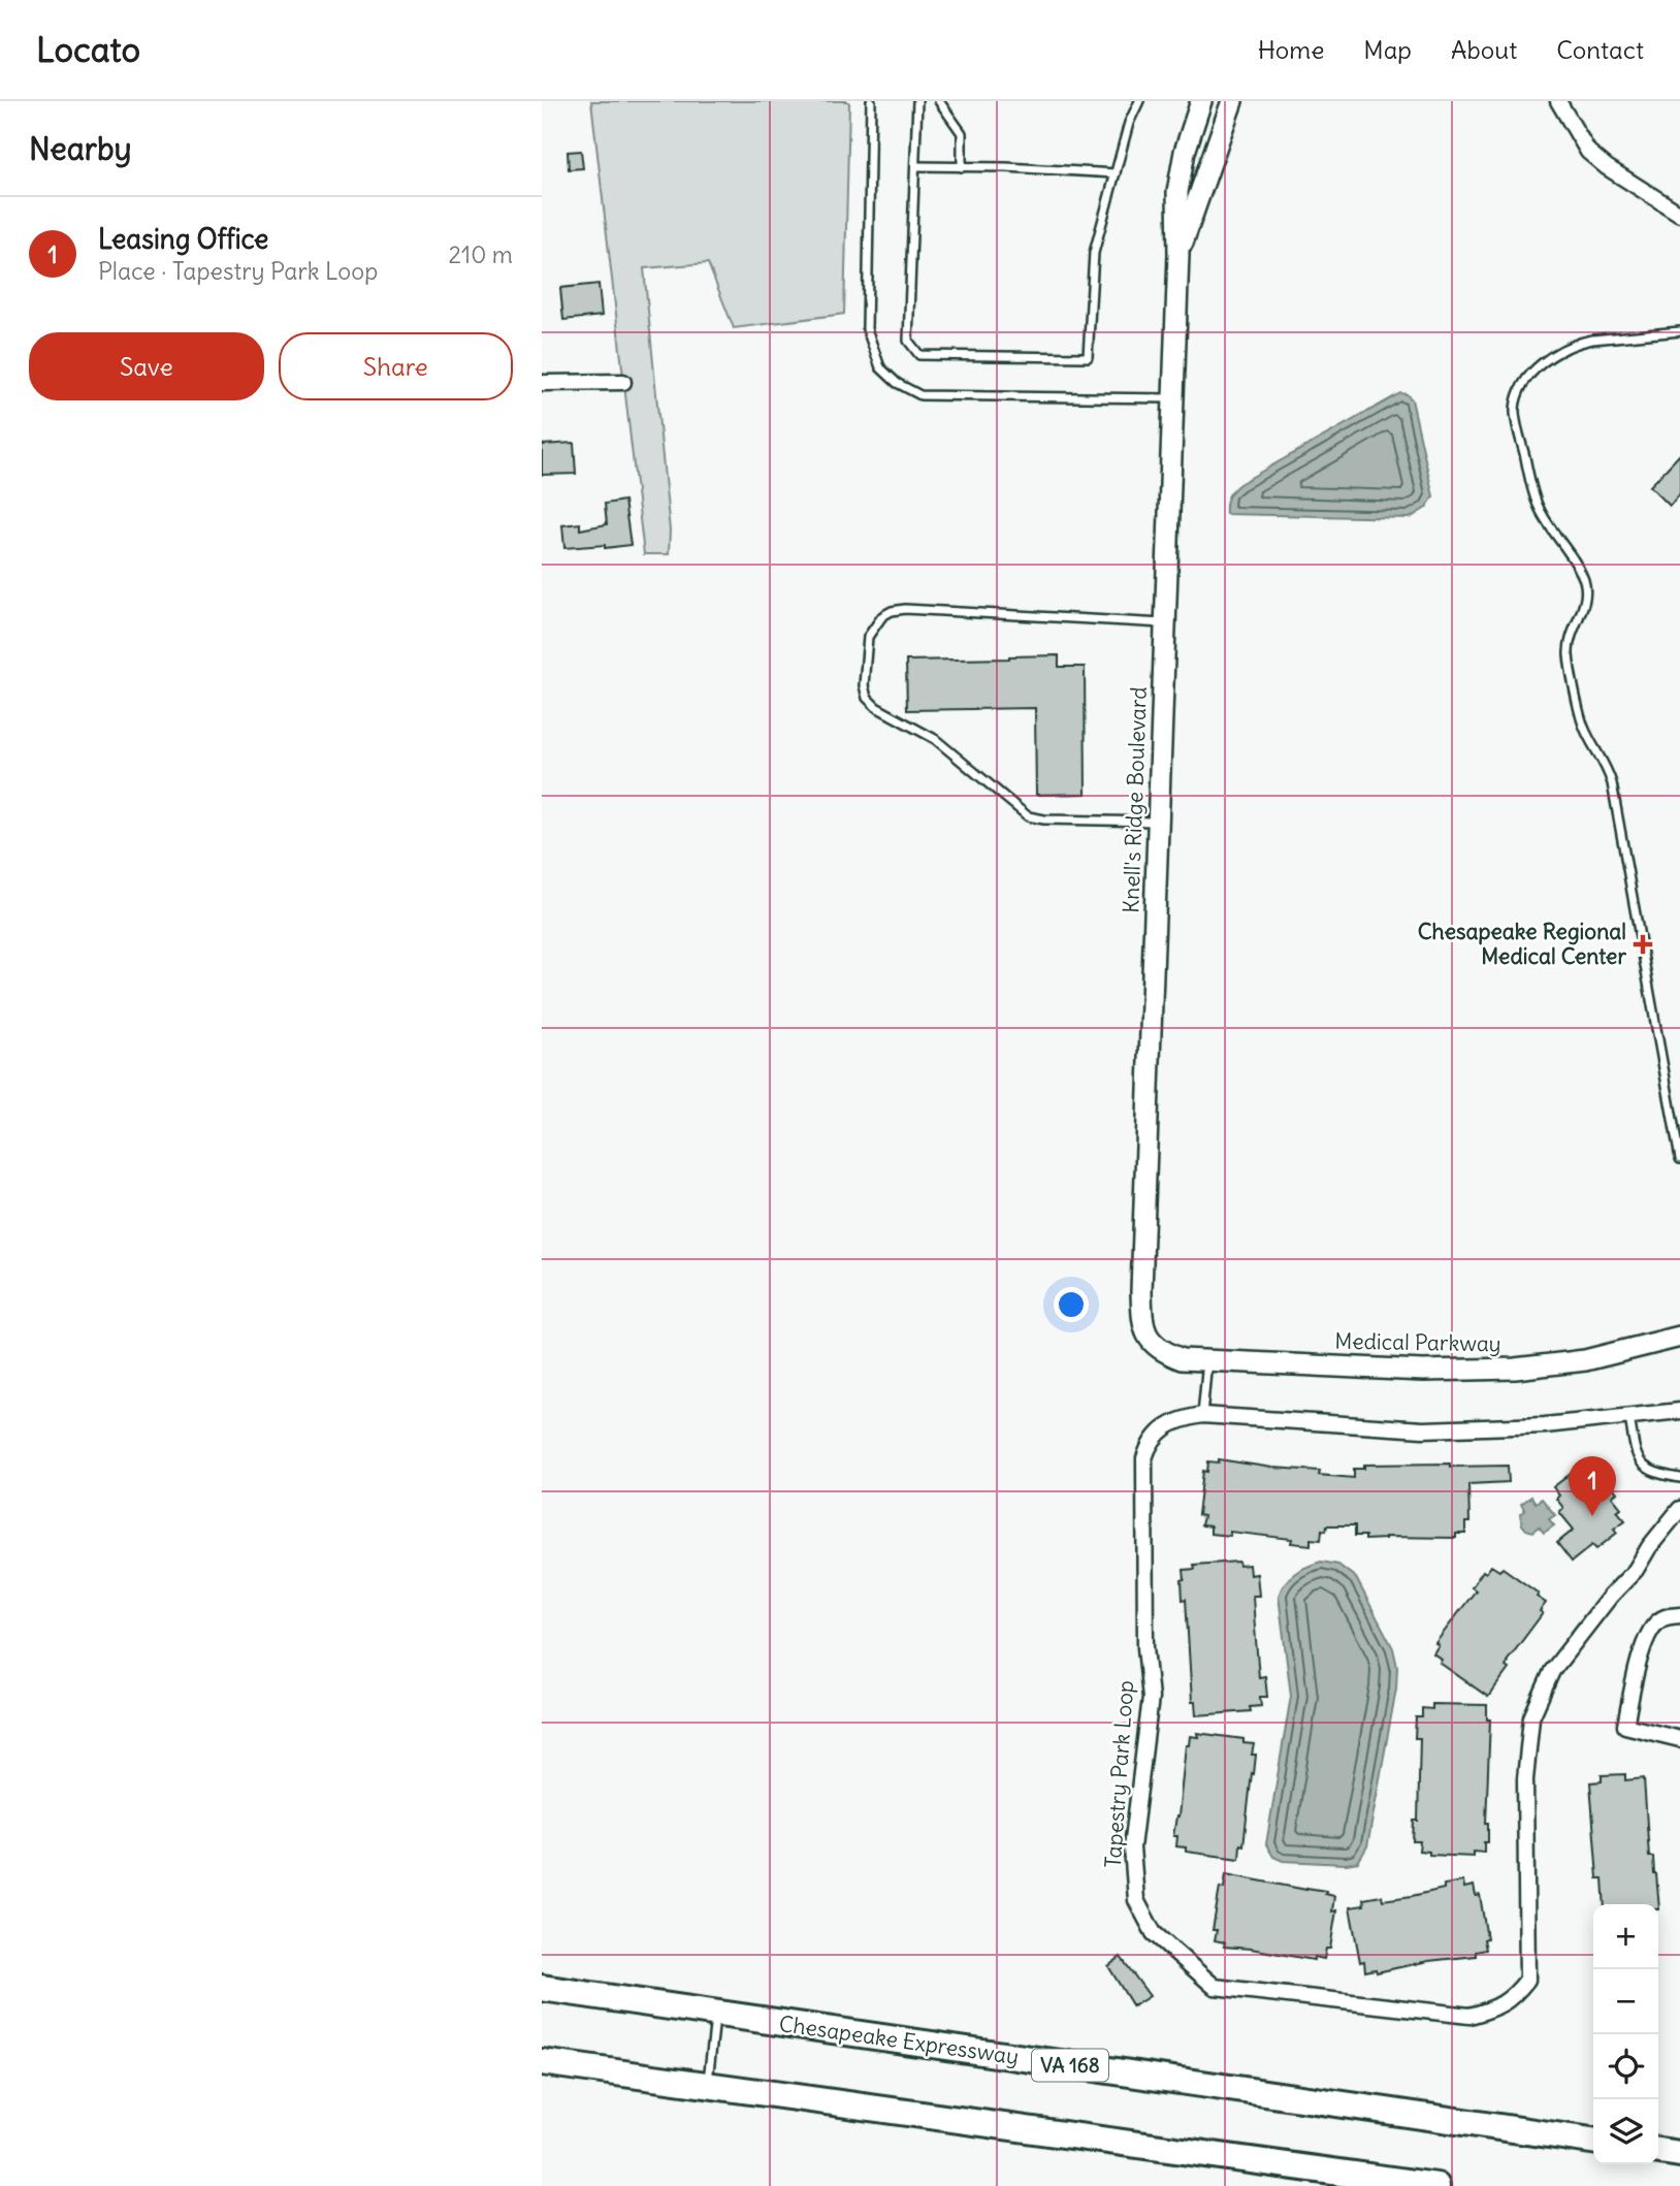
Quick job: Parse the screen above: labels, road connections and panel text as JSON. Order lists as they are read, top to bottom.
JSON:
{
  "streets": {
    "highway": ["Chesapeake Expressway", "VA 168"],
    "street": ["Knell's Ridge Boulevard", "Medical Parkway", "Tapestry Park Loop"]
  },
  "crossings": [
    ["Knell's Ridge Boulevard", "Medical Parkway"]
  ],
  "places": {
    "health": ["Chesapeake Regional Medical Center"]
  },
  "page": {
    "header": "Locato",
    "nav": [
      "Home",
      "Map",
      "About",
      "Contact"
    ],
    "heading": "Nearby",
    "list": [
      {
        "mark": "1",
        "name": "Leasing Office",
        "note": "Place · Tapestry Park Loop",
        "value": "210 m"
      }
    ],
    "buttons": ["Save", "Share"],
    "pins": "1",
    "map_buttons": ["+", "−"]
  }
}
